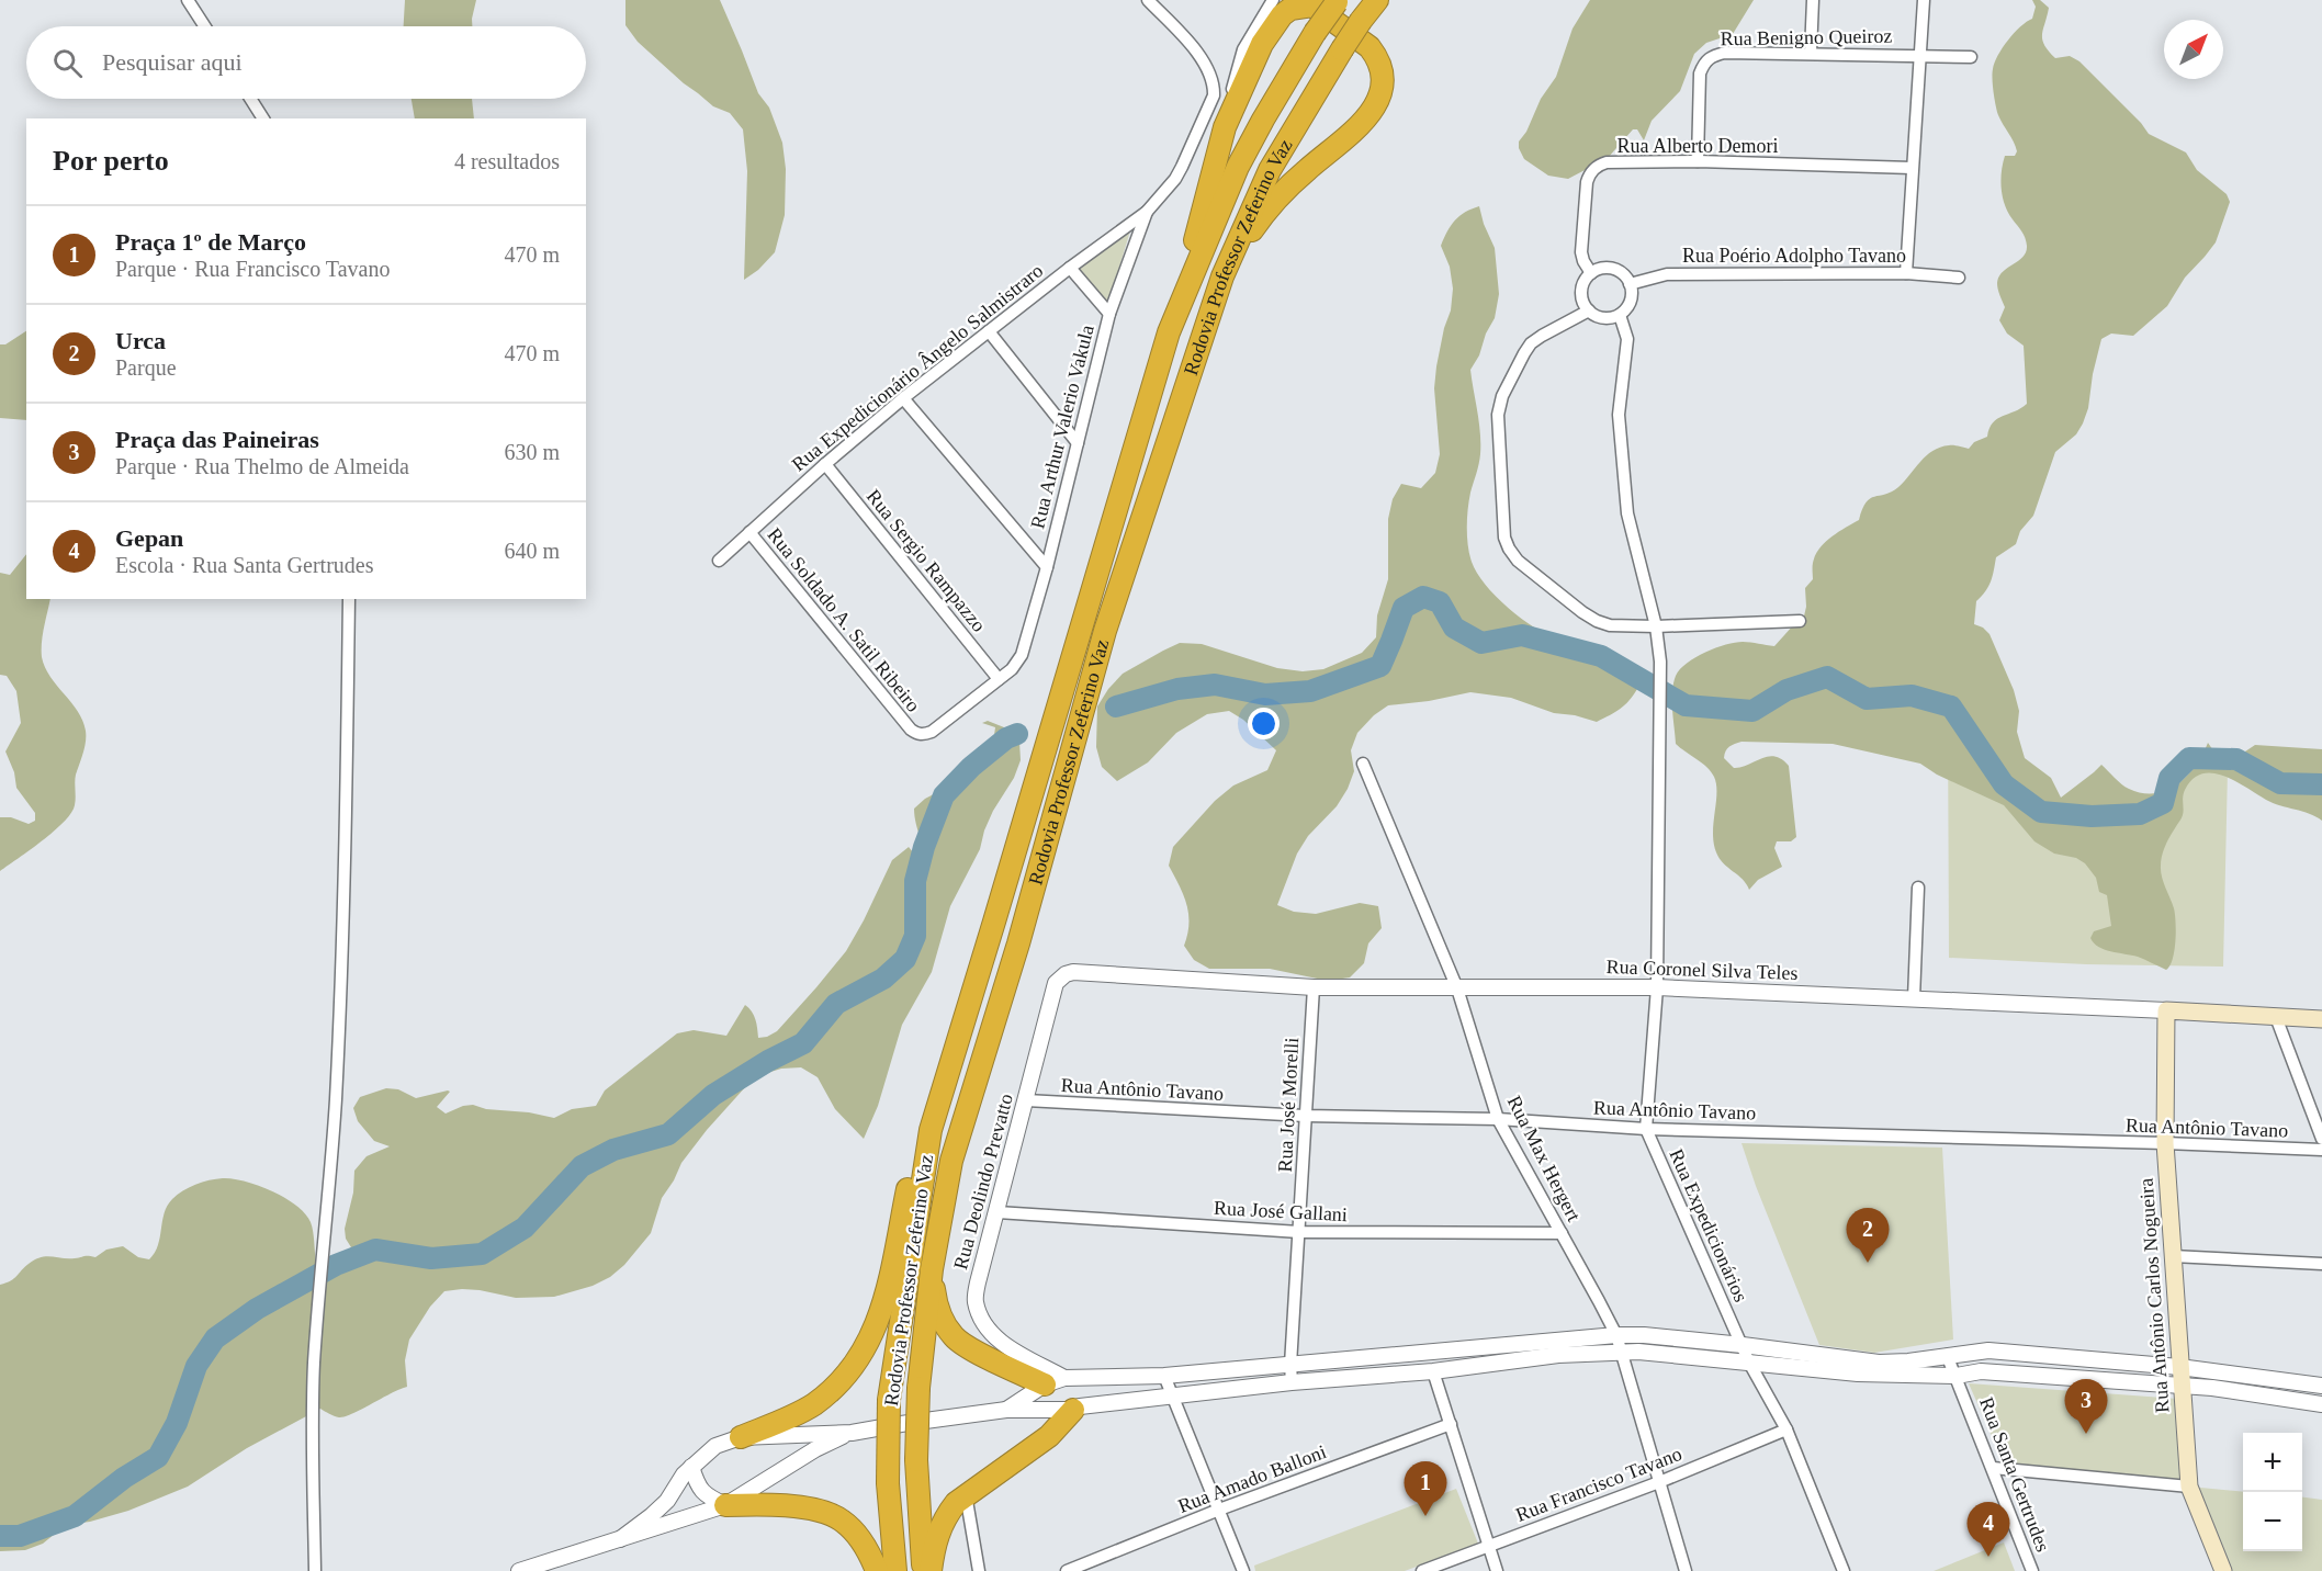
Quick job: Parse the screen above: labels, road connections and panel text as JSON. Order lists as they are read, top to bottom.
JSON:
{
  "streets": {
    "highway": ["Rodovia Professor Zeferino Vaz"],
    "main road": ["Rua Coronel Silva Teles", "Rua Antônio Carlos Nogueira"],
    "street": [
      "Rua Benigno Queiroz",
      "Rua Alberto Demori",
      "Rua Poério Adolpho Tavano",
      "Rua Expedicionário Ângelo Salmistraro",
      "Rua Arthur Valerio Vakula",
      "Rua Sergio Rampazzo",
      "Rua Soldado A. Satil Ribeiro",
      "Rua Antônio Tavano",
      "Rua José Morelli",
      "Rua Max Hergert",
      "Rua Deolindo Prevatto",
      "Rua José Gallani",
      "Rua Expedicionários",
      "Rua Santa Gertrudes",
      "Rua Amado Balloni",
      "Rua Francisco Tavano"
    ]
  },
  "crossings": [
    ["Rua Benigno Queiroz", "Rua Alberto Demori"],
    ["Rua Alberto Demori", "Rua Poério Adolpho Tavano"],
    ["Rua Alberto Demori", "Rua Expedicionários"],
    ["Rua Poério Adolpho Tavano", "Rua Expedicionários"],
    ["Rua Expedicionário Ângelo Salmistraro", "Rua Arthur Valerio Vakula"],
    ["Rua Expedicionário Ângelo Salmistraro", "Rua Sergio Rampazzo"],
    ["Rua Expedicionário Ângelo Salmistraro", "Rua Soldado A. Satil Ribeiro"],
    ["Rua Arthur Valerio Vakula", "Rua Sergio Rampazzo"],
    ["Rua Arthur Valerio Vakula", "Rua Soldado A. Satil Ribeiro"],
    ["Rua Sergio Rampazzo", "Rua Soldado A. Satil Ribeiro"],
    ["Rua Coronel Silva Teles", "Rua José Morelli"],
    ["Rua Coronel Silva Teles", "Rua Max Hergert"],
    ["Rua Coronel Silva Teles", "Rua Deolindo Prevatto"],
    ["Rua Coronel Silva Teles", "Rua Expedicionários"],
    ["Rua Coronel Silva Teles", "Rua Antônio Carlos Nogueira"],
    ["Rua Antônio Tavano", "Rua José Morelli"],
    ["Rua Antônio Tavano", "Rua Max Hergert"],
    ["Rua Antônio Tavano", "Rua Deolindo Prevatto"],
    ["Rua Antônio Tavano", "Rua Expedicionários"],
    ["Rua Antônio Tavano", "Rua Antônio Carlos Nogueira"],
    ["Rua José Morelli", "Rua José Gallani"],
    ["Rua Max Hergert", "Rua José Gallani"],
    ["Rua Max Hergert", "Rua Francisco Tavano"],
    ["Rua Deolindo Prevatto", "Rua José Gallani"],
    ["Rua Expedicionários", "Rua Francisco Tavano"]
  ],
  "north": "top right",
  "page": {
    "search": "Pesquisar aqui",
    "heading": ["Por perto", "4 resultados"],
    "list": [
      {
        "mark": "1",
        "name": "Praça 1º de Março",
        "note": "Parque · Rua Francisco Tavano",
        "value": "470 m"
      },
      {
        "mark": "2",
        "name": "Urca",
        "note": "Parque",
        "value": "470 m"
      },
      {
        "mark": "3",
        "name": "Praça das Paineiras",
        "note": "Parque · Rua Thelmo de Almeida",
        "value": "630 m"
      },
      {
        "mark": "4",
        "name": "Gepan",
        "note": "Escola · Rua Santa Gertrudes",
        "value": "640 m"
      }
    ],
    "pins": [
      "2",
      "3",
      "1",
      "4"
    ],
    "map_buttons": ["+", "−"]
  }
}
